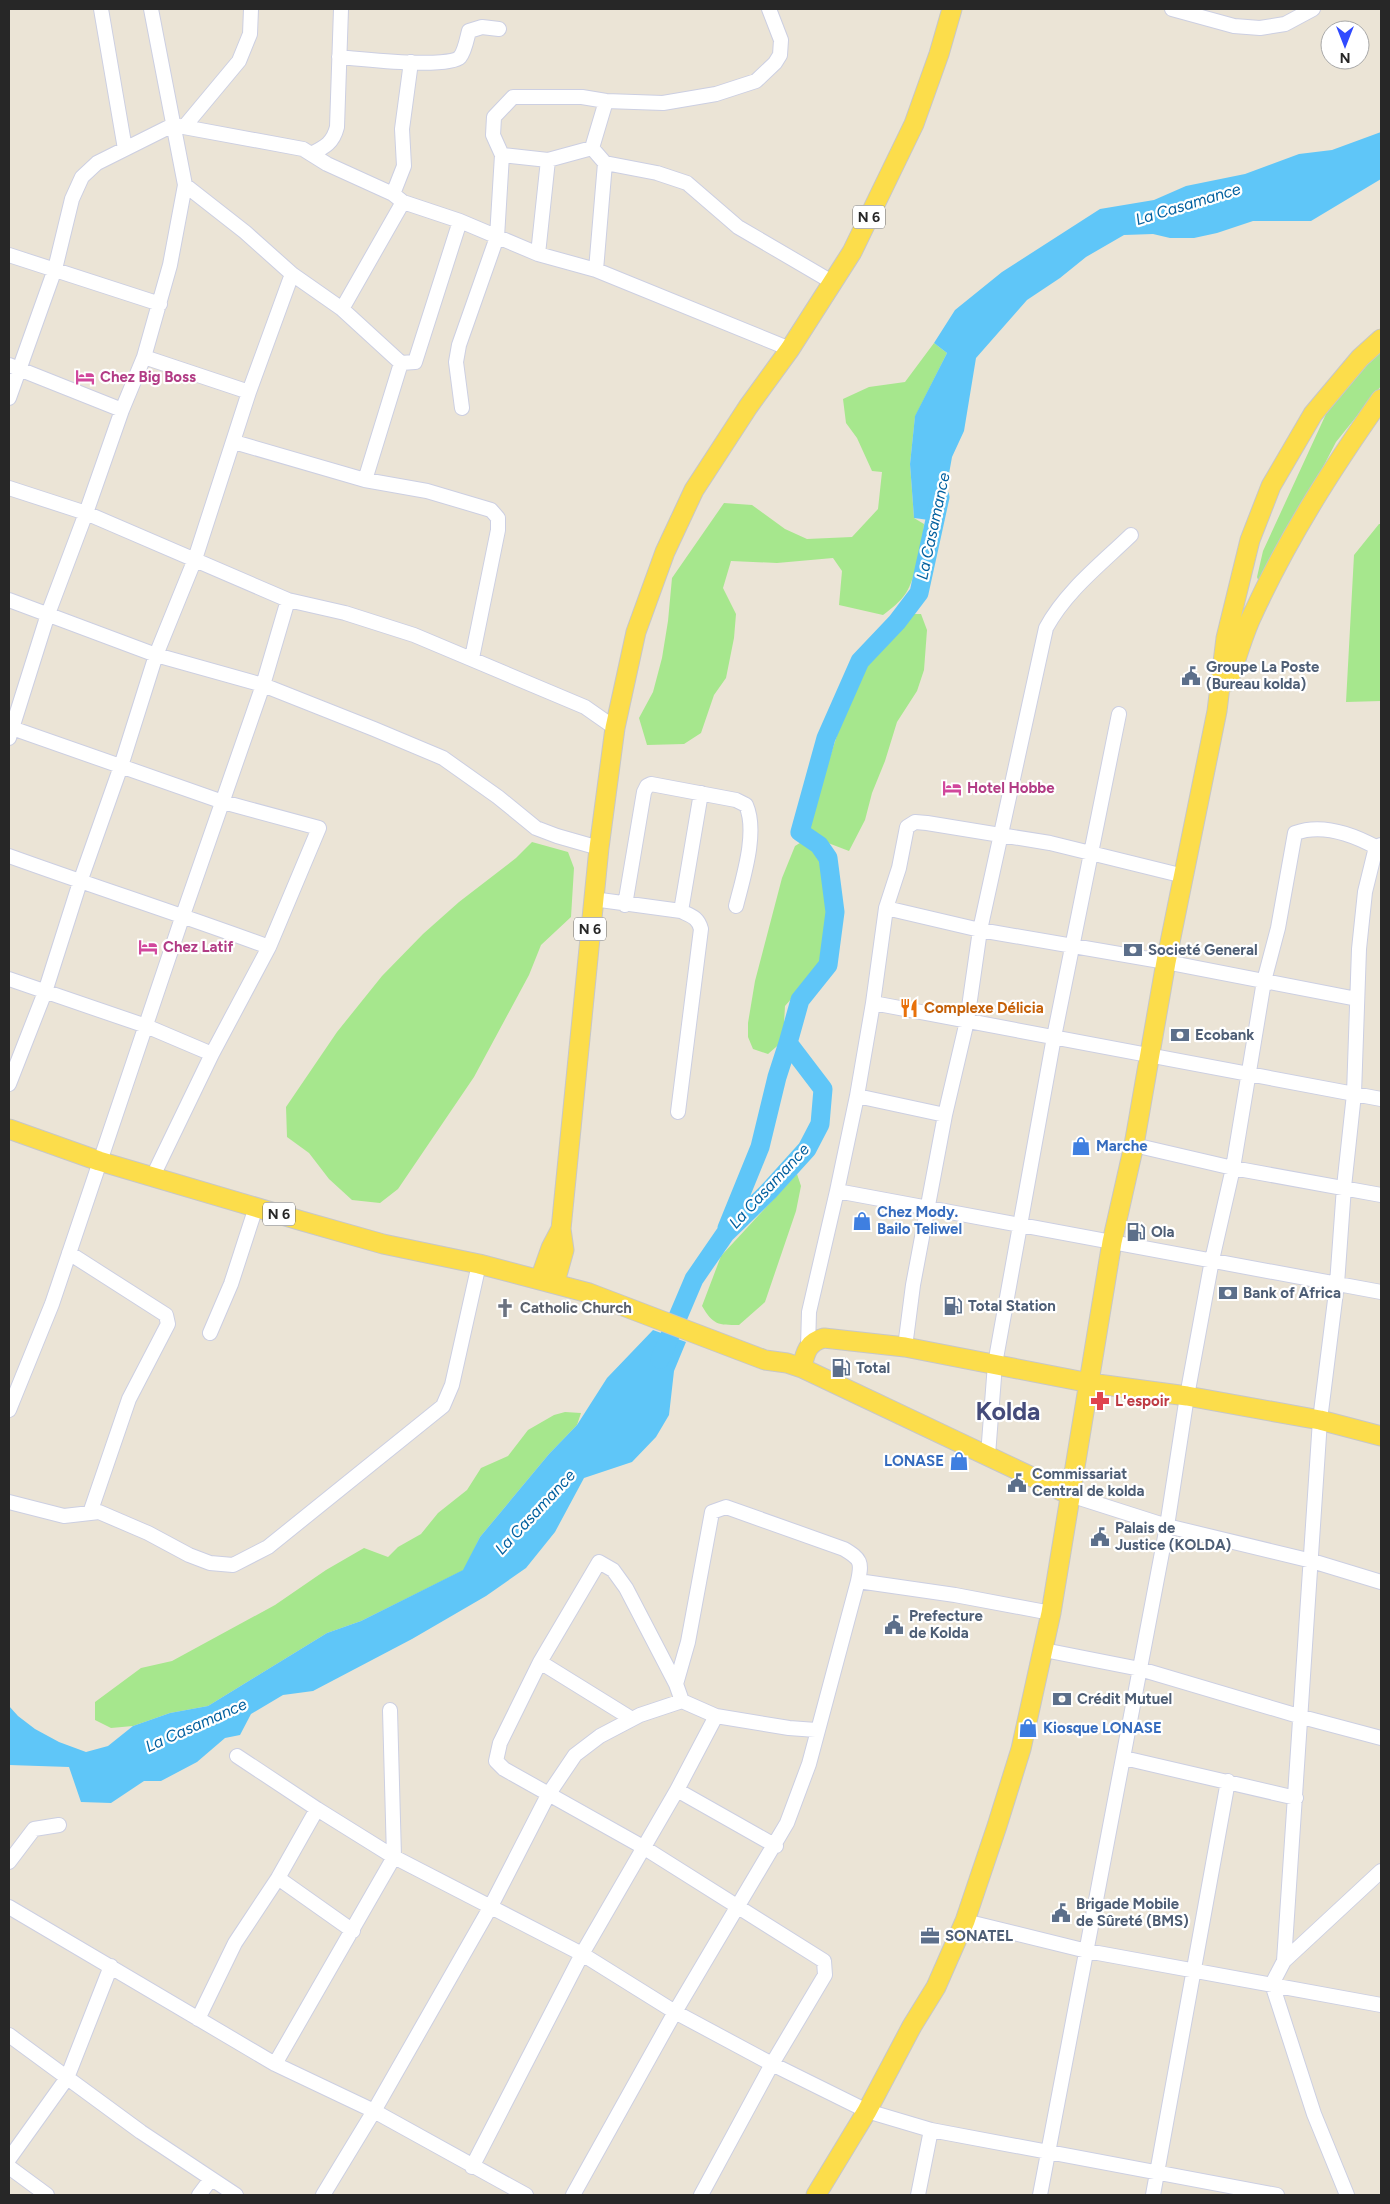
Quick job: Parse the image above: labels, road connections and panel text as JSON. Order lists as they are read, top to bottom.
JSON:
{
  "streets": {
    "main road": ["N 6"]
  },
  "districts": ["Kolda"],
  "water": ["La Casamance"],
  "places": {
    "hotel": ["Chez Big Boss", "Hotel Hobbe", "Chez Latif"],
    "public building": [
      "Groupe La Poste (Bureau kolda)",
      "Commissariat Central de kolda",
      "Palais de Justice (KOLDA)",
      "Prefecture de Kolda",
      "Brigade Mobile de Sûreté (BMS)"
    ],
    "bank": [
      "Societé General",
      "Ecobank",
      "Bank of Africa",
      "Crédit Mutuel"
    ],
    "restaurant": ["Complexe Délicia"],
    "shop": [
      "Marche",
      "Chez Mody. Bailo Teliwel",
      "LONASE",
      "Kiosque LONASE"
    ],
    "fuel station": ["Ola", "Total Station", "Total"],
    "church": ["Catholic Church"],
    "pharmacy": ["L'espoir"],
    "office": ["SONATEL"]
  },
  "north": "bottom"
}
